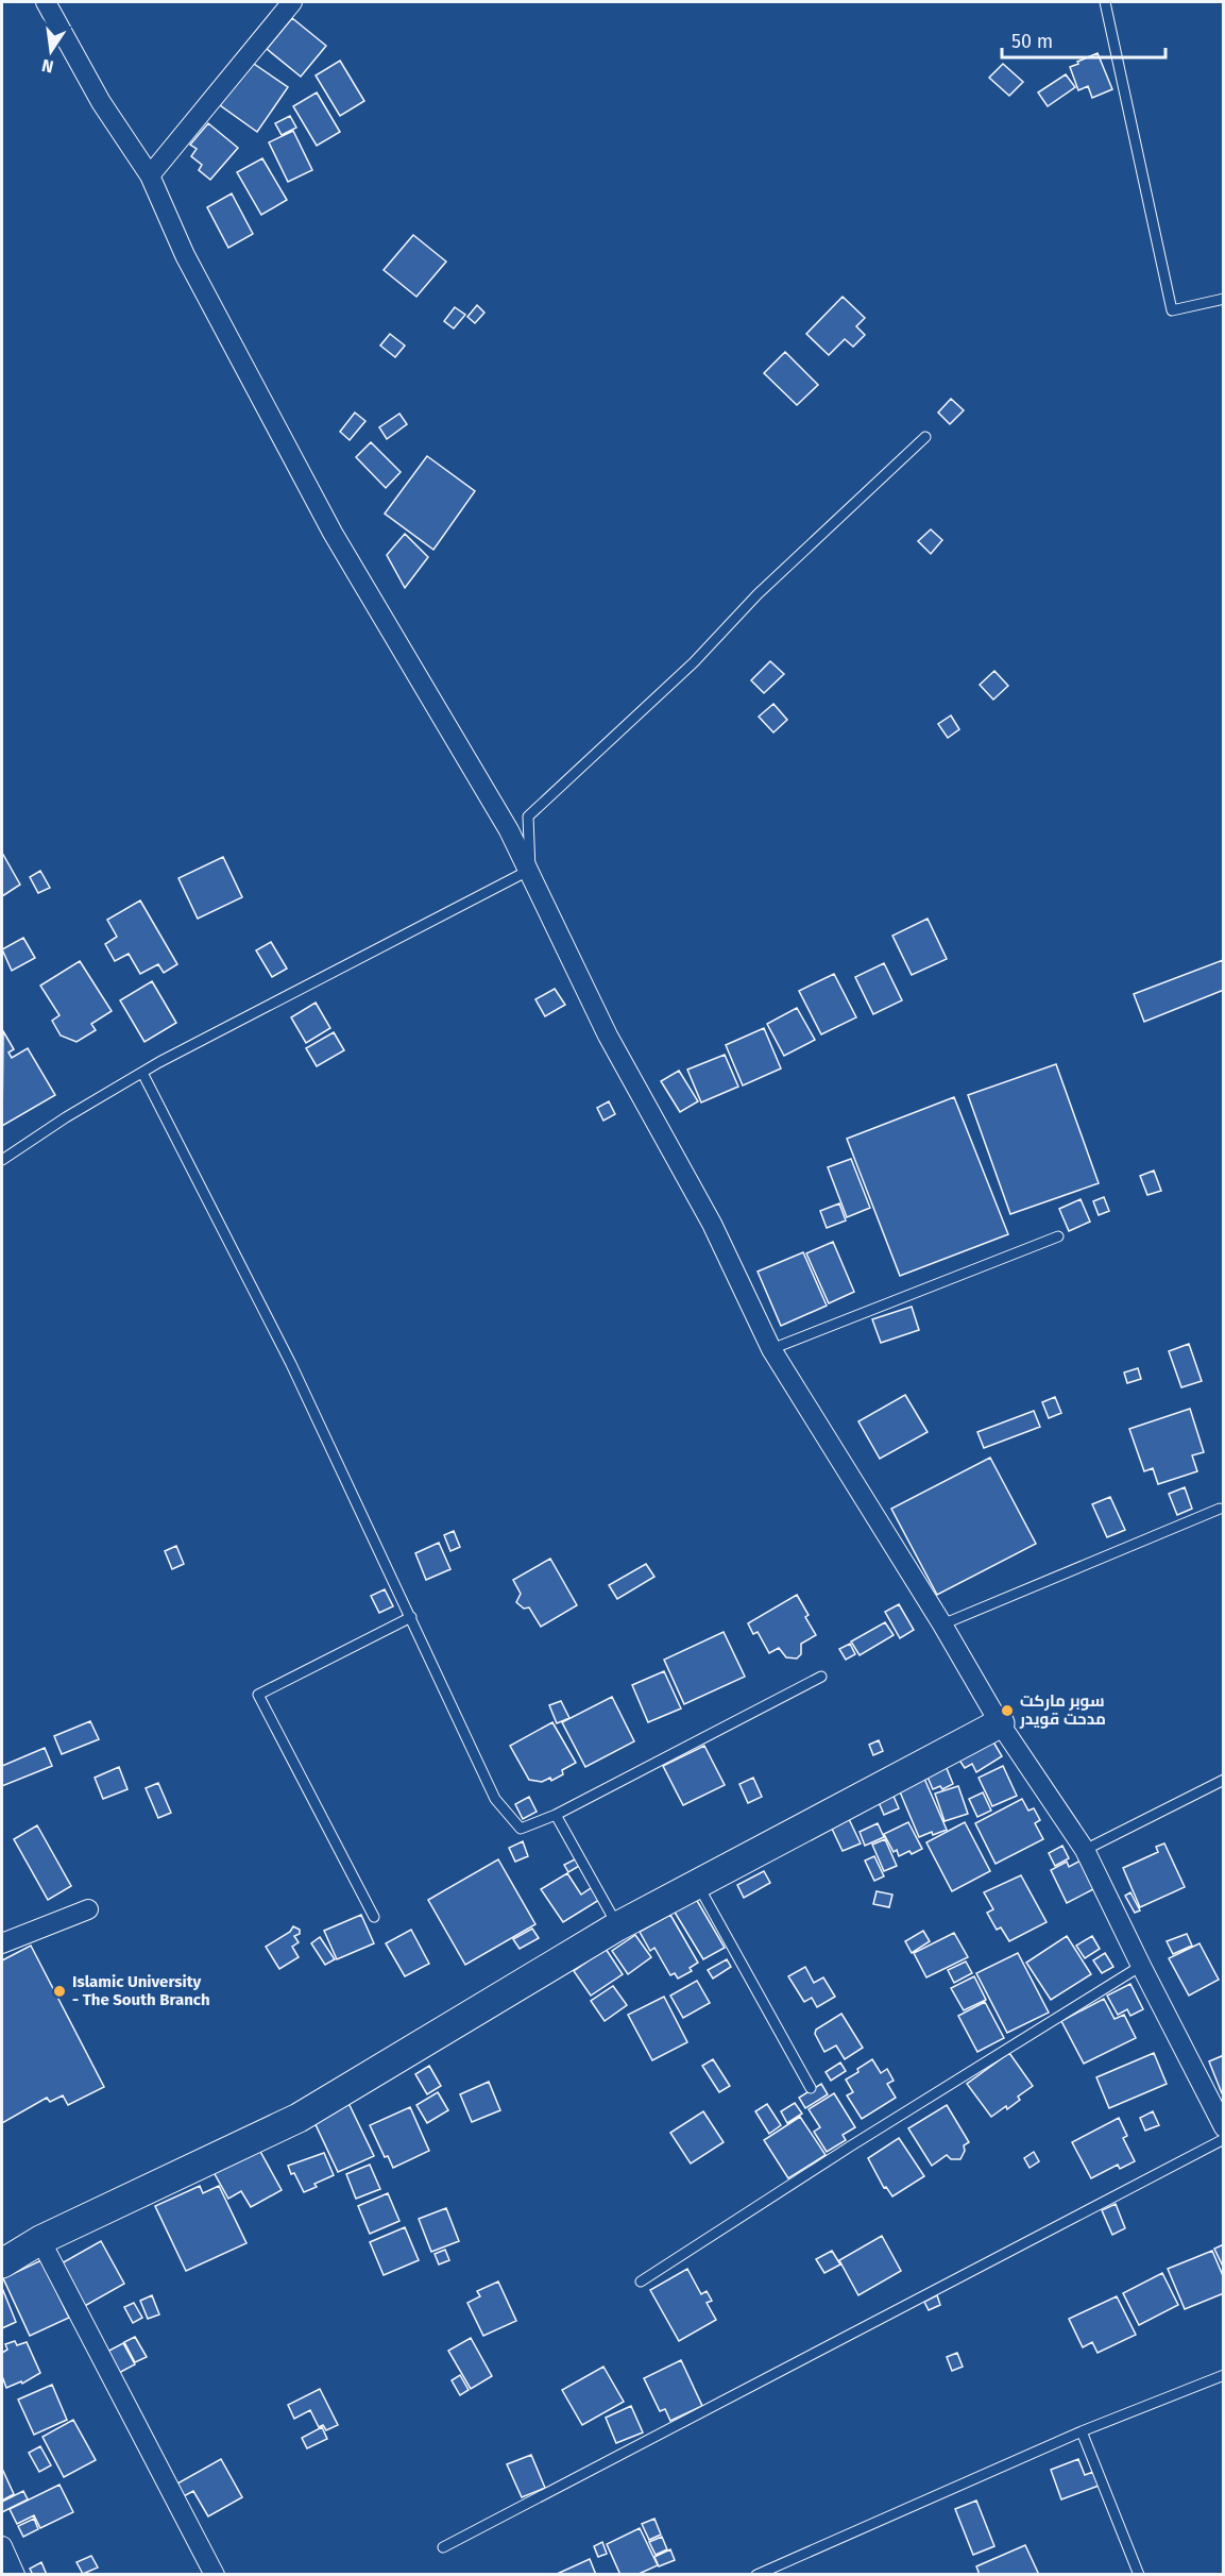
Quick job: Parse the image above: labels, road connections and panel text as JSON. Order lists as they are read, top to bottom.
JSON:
{
  "places": ["سوبر ماركت مدحت قويدر", "Islamic University - The South Branch"],
  "scale_bar": "50 m",
  "north": "bottom"
}
